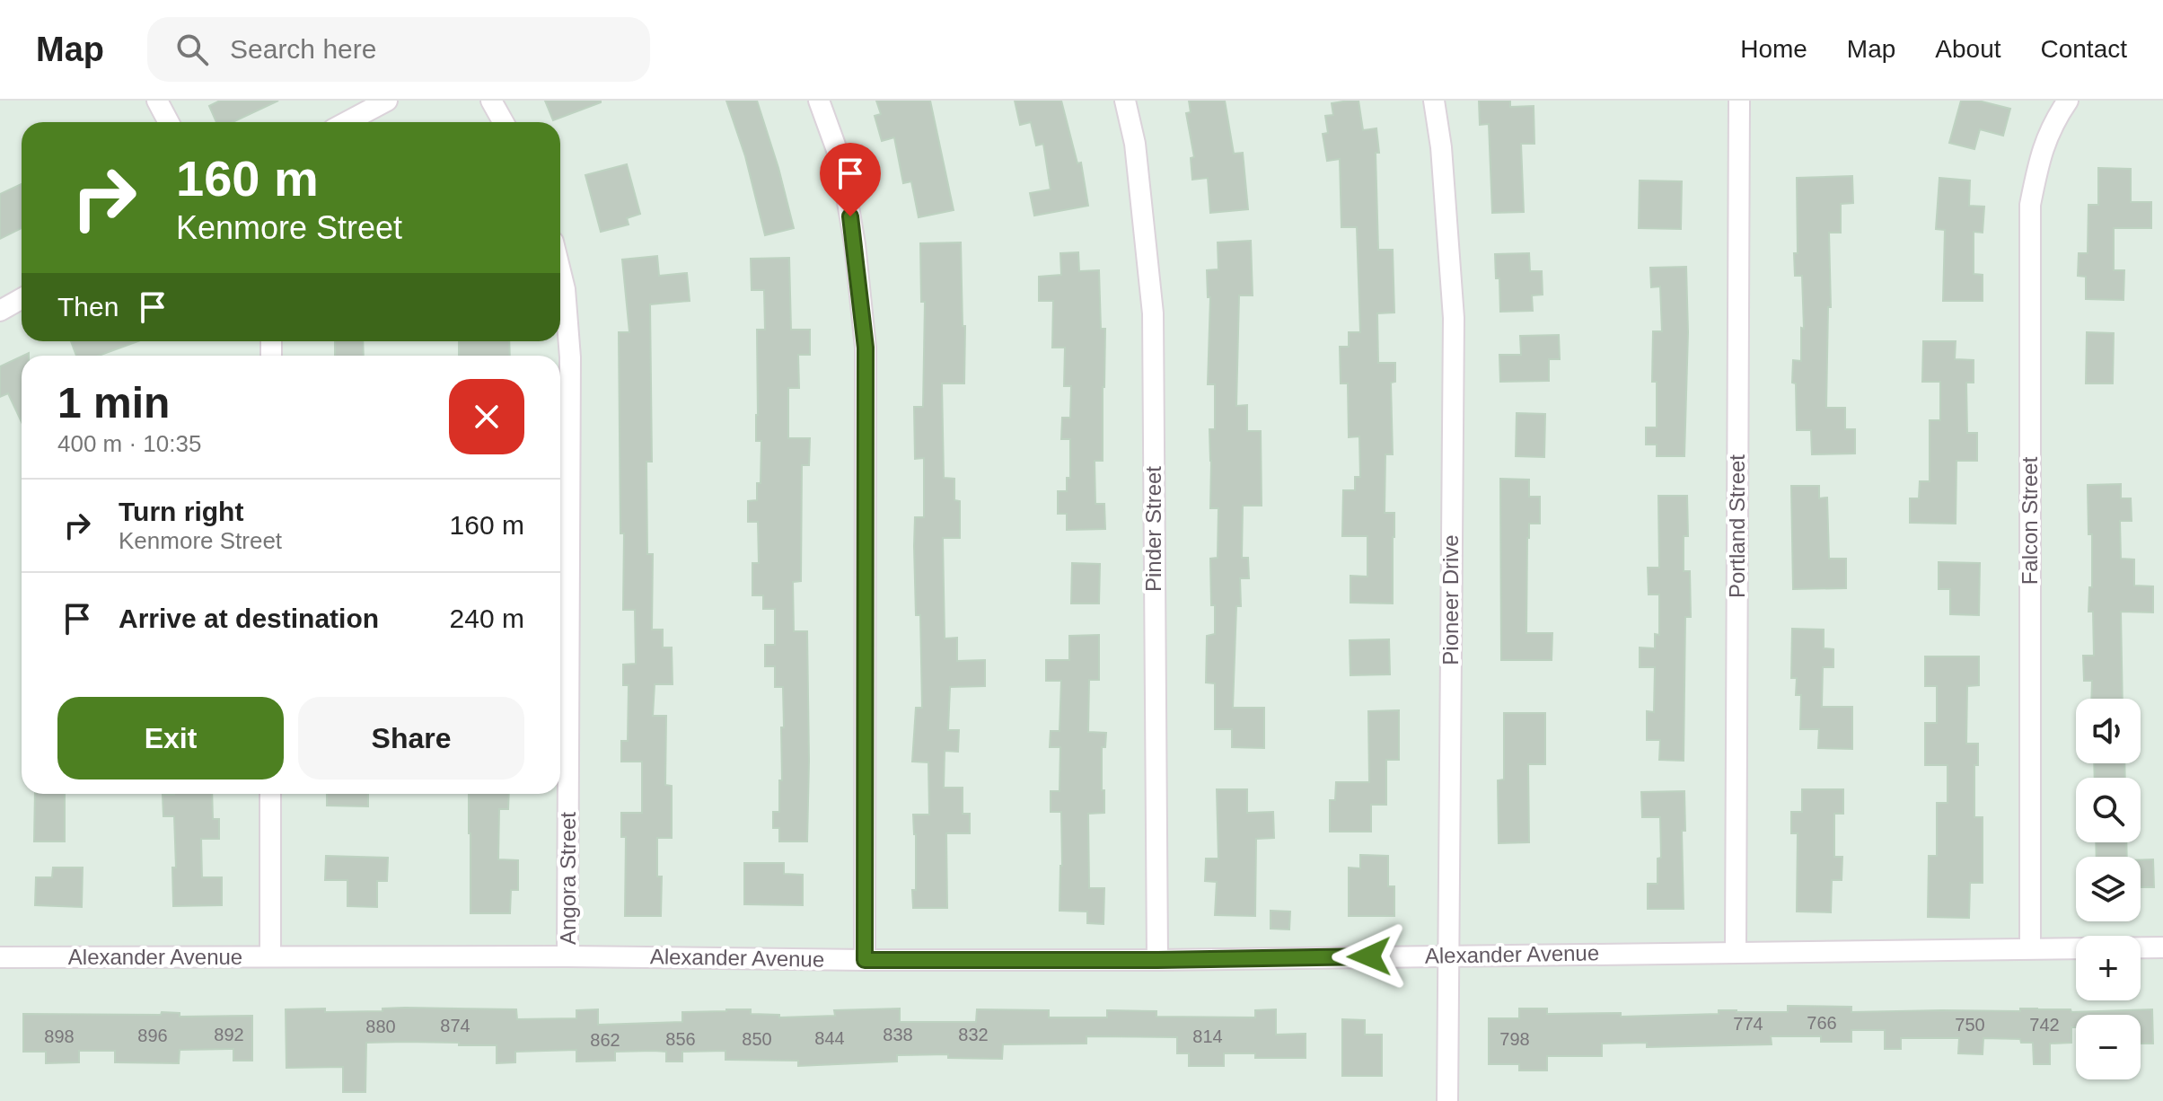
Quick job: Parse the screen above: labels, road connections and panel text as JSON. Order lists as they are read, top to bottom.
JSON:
{
  "streets": {
    "street": [
      "Falcon Street",
      "Portland Street",
      "Pinder Street",
      "Pioneer Drive",
      "Angora Street",
      "Alexander Avenue"
    ]
  },
  "crossings": [
    ["Falcon Street", "Alexander Avenue"],
    ["Portland Street", "Alexander Avenue"],
    ["Pinder Street", "Alexander Avenue"],
    ["Pioneer Drive", "Alexander Avenue"],
    ["Angora Street", "Alexander Avenue"]
  ],
  "house_numbers": [
    "766",
    "774",
    "750",
    "742",
    "874",
    "880",
    "892",
    "838",
    "832",
    "896",
    "898",
    "814",
    "844",
    "856",
    "850",
    "798",
    "862"
  ],
  "page": {
    "header": "Map",
    "search": "Search here",
    "nav": [
      "Home",
      "Map",
      "About",
      "Contact"
    ],
    "turn": ["160 m", "Kenmore Street"],
    "then": "Then",
    "heading": ["1 min", "400 m · 10:35"],
    "list": [
      {
        "name": "Turn right",
        "note": "Kenmore Street",
        "value": "160 m"
      },
      {
        "name": "Arrive at destination",
        "value": "240 m"
      }
    ],
    "buttons": ["Exit", "Share"],
    "map_buttons": ["+", "−"]
  }
}
